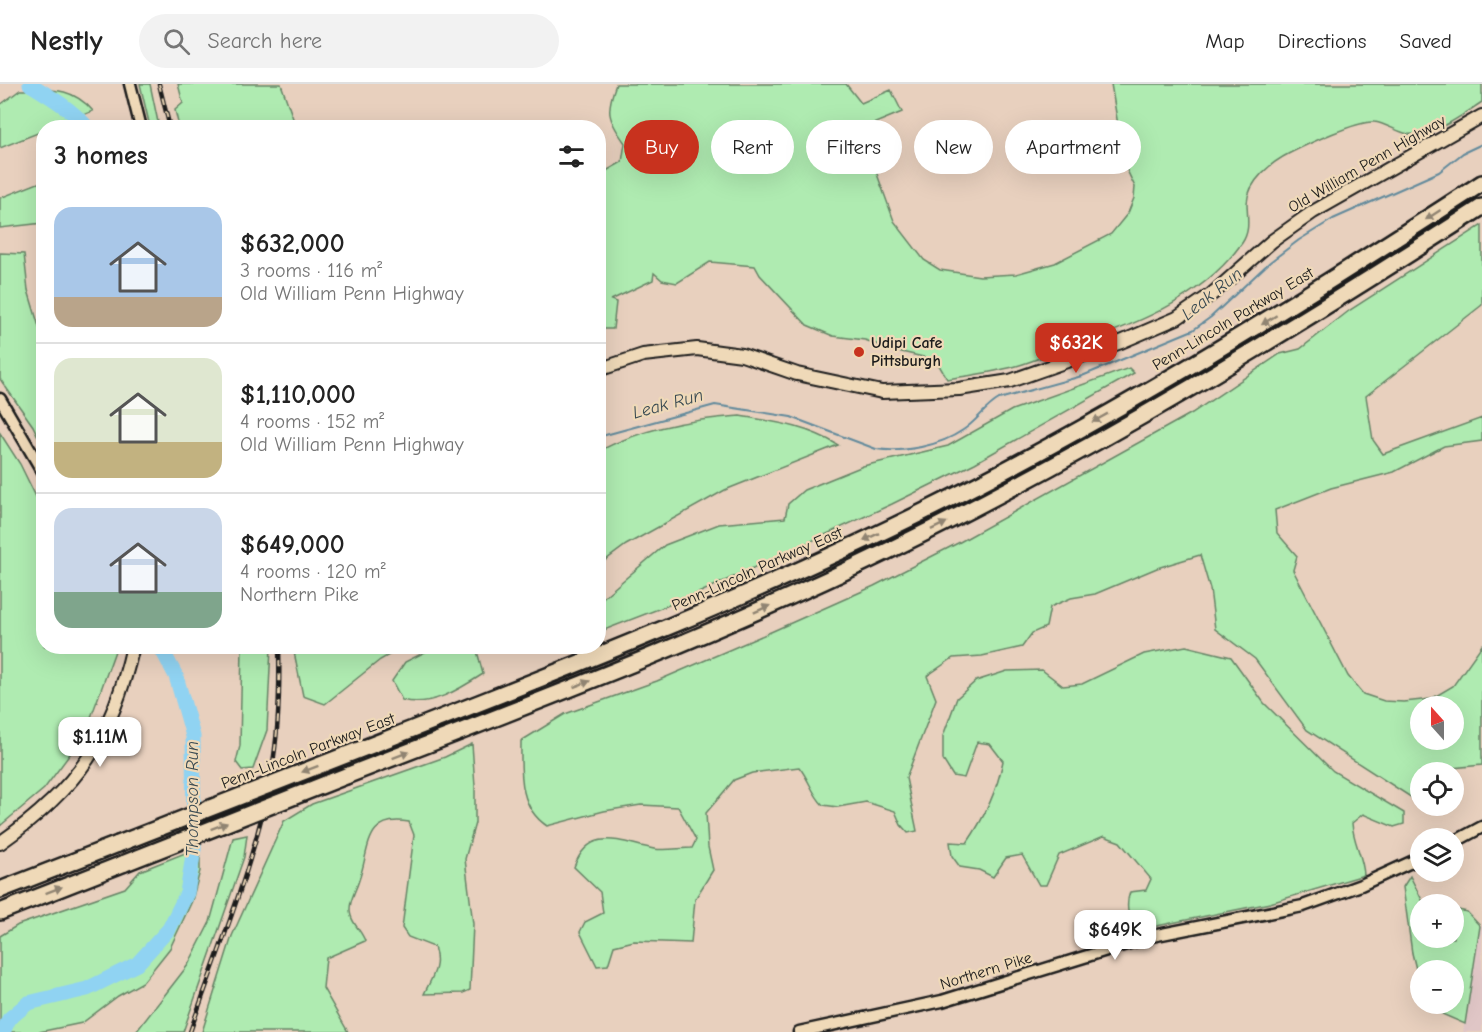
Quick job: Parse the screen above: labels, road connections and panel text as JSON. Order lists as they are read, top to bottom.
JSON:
{
  "streets": {
    "highway": ["Penn-Lincoln Parkway East"],
    "main road": ["Old William Penn Highway"],
    "street": ["Northern Pike"]
  },
  "water": ["Leak Run", "Thompson Run"],
  "places": ["Udipi Cafe Pittsburgh"],
  "north": "top",
  "page": {
    "header": "Nestly",
    "search": "Search here",
    "nav": ["Map", "Directions", "Saved"],
    "chip": [
      "Buy",
      "Rent",
      "Filters",
      "New",
      "Apartment"
    ],
    "heading": "3 homes",
    "list": [
      {
        "name": "$632,000",
        "note": "3 rooms · 116 m² · Old William Penn Highway"
      },
      {
        "name": "$1,110,000",
        "note": "4 rooms · 152 m² · Old William Penn Highway"
      },
      {
        "name": "$649,000",
        "note": "4 rooms · 120 m² · Northern Pike"
      }
    ],
    "price": ["$632K", "$1.11M", "$649K"],
    "map_buttons": ["+", "−"]
  }
}
